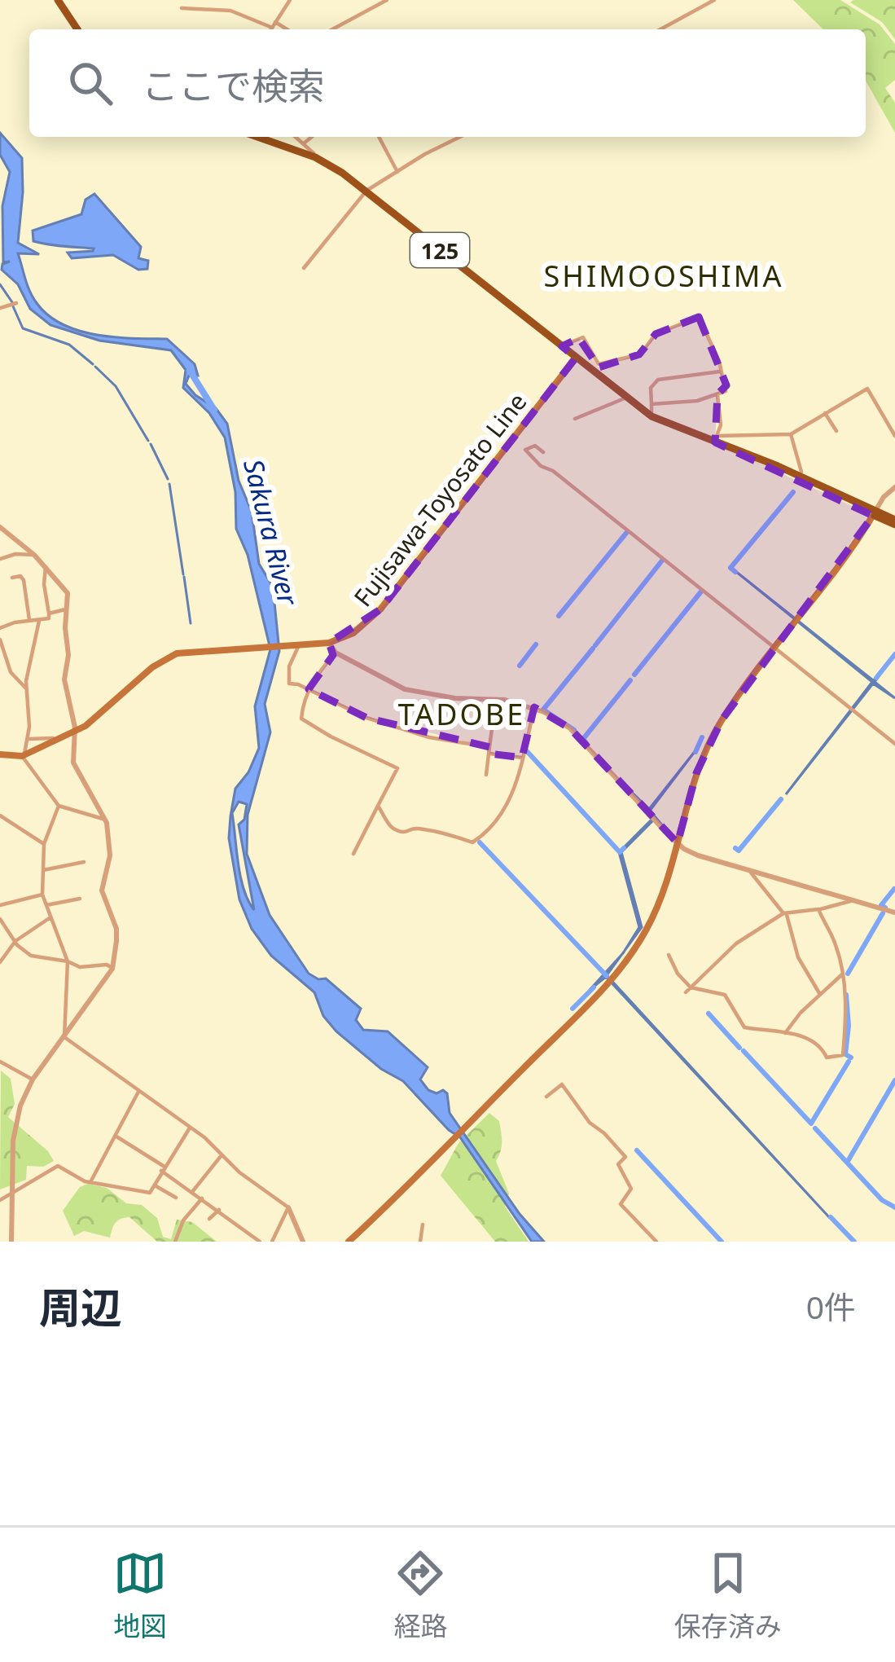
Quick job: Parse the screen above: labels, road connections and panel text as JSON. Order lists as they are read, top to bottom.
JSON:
{
  "streets": {
    "highway": ["125"],
    "main road": ["Fujisawa-Toyosato Line"]
  },
  "crossings": [
    ["125", "Fujisawa-Toyosato Line"]
  ],
  "districts": ["SHIMOOSHIMA", "TADOBE"],
  "water": ["Sakura River"],
  "page": {
    "search": "ここで検索",
    "heading": ["周辺", "0件"],
    "nav": ["地図", "経路", "保存済み"]
  }
}
